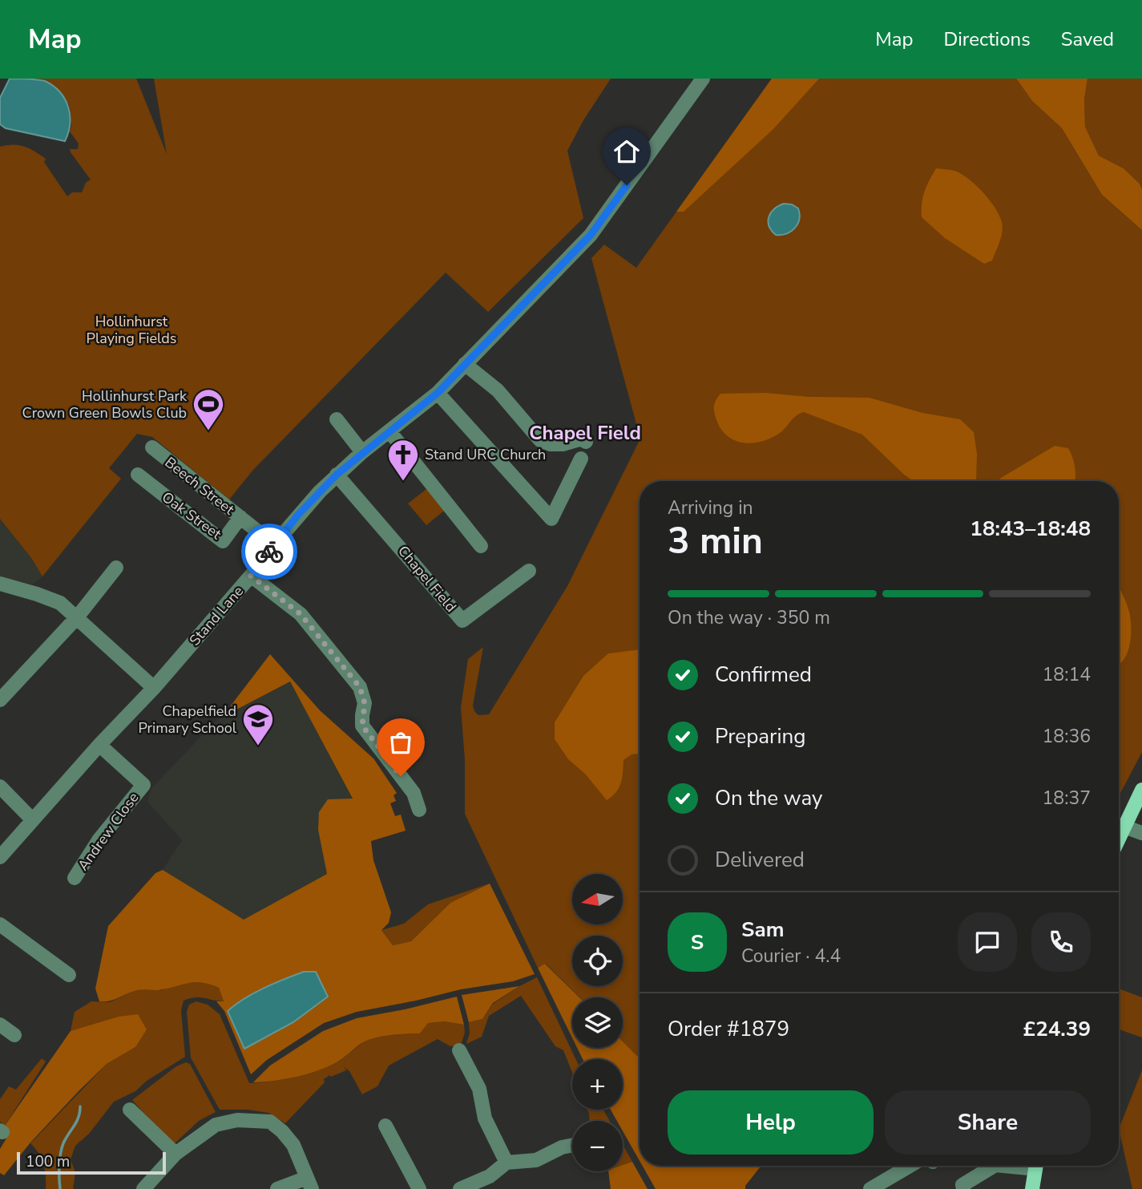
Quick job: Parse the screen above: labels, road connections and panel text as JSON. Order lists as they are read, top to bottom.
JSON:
{
  "streets": {
    "street": [
      "Beech Street",
      "Oak Street",
      "Chapel Field",
      "Stand Lane",
      "Andrew Close"
    ]
  },
  "crossings": [
    ["Beech Street", "Oak Street"],
    ["Beech Street", "Stand Lane"],
    ["Chapel Field", "Stand Lane"],
    ["Stand Lane", "Andrew Close"]
  ],
  "districts": ["Chapel Field"],
  "parks": ["Hollinhurst Playing Fields"],
  "places": {
    "sports": ["Hollinhurst Park Crown Green Bowls Club"],
    "church": ["Stand URC Church"],
    "school or university": ["Chapelfield Primary School"]
  },
  "scale_bar": "100 m",
  "north": "left",
  "page": {
    "header": "Map",
    "nav": ["Map", "Directions", "Saved"],
    "heading": ["3 min", "Arriving in", "18:43–18:48"],
    "panel": [
      "Sam",
      "Courier · 4.4",
      "Order #1879",
      "£24.39"
    ],
    "bar": "On the way · 350 m",
    "list": [
      ["Confirmed", "18:14"],
      ["Preparing", "18:36"],
      ["On the way", "18:37"],
      "Delivered"
    ],
    "map_buttons": ["+", "−"],
    "round": "S",
    "buttons": ["Help", "Share"],
    "scale": "100 m"
  }
}
